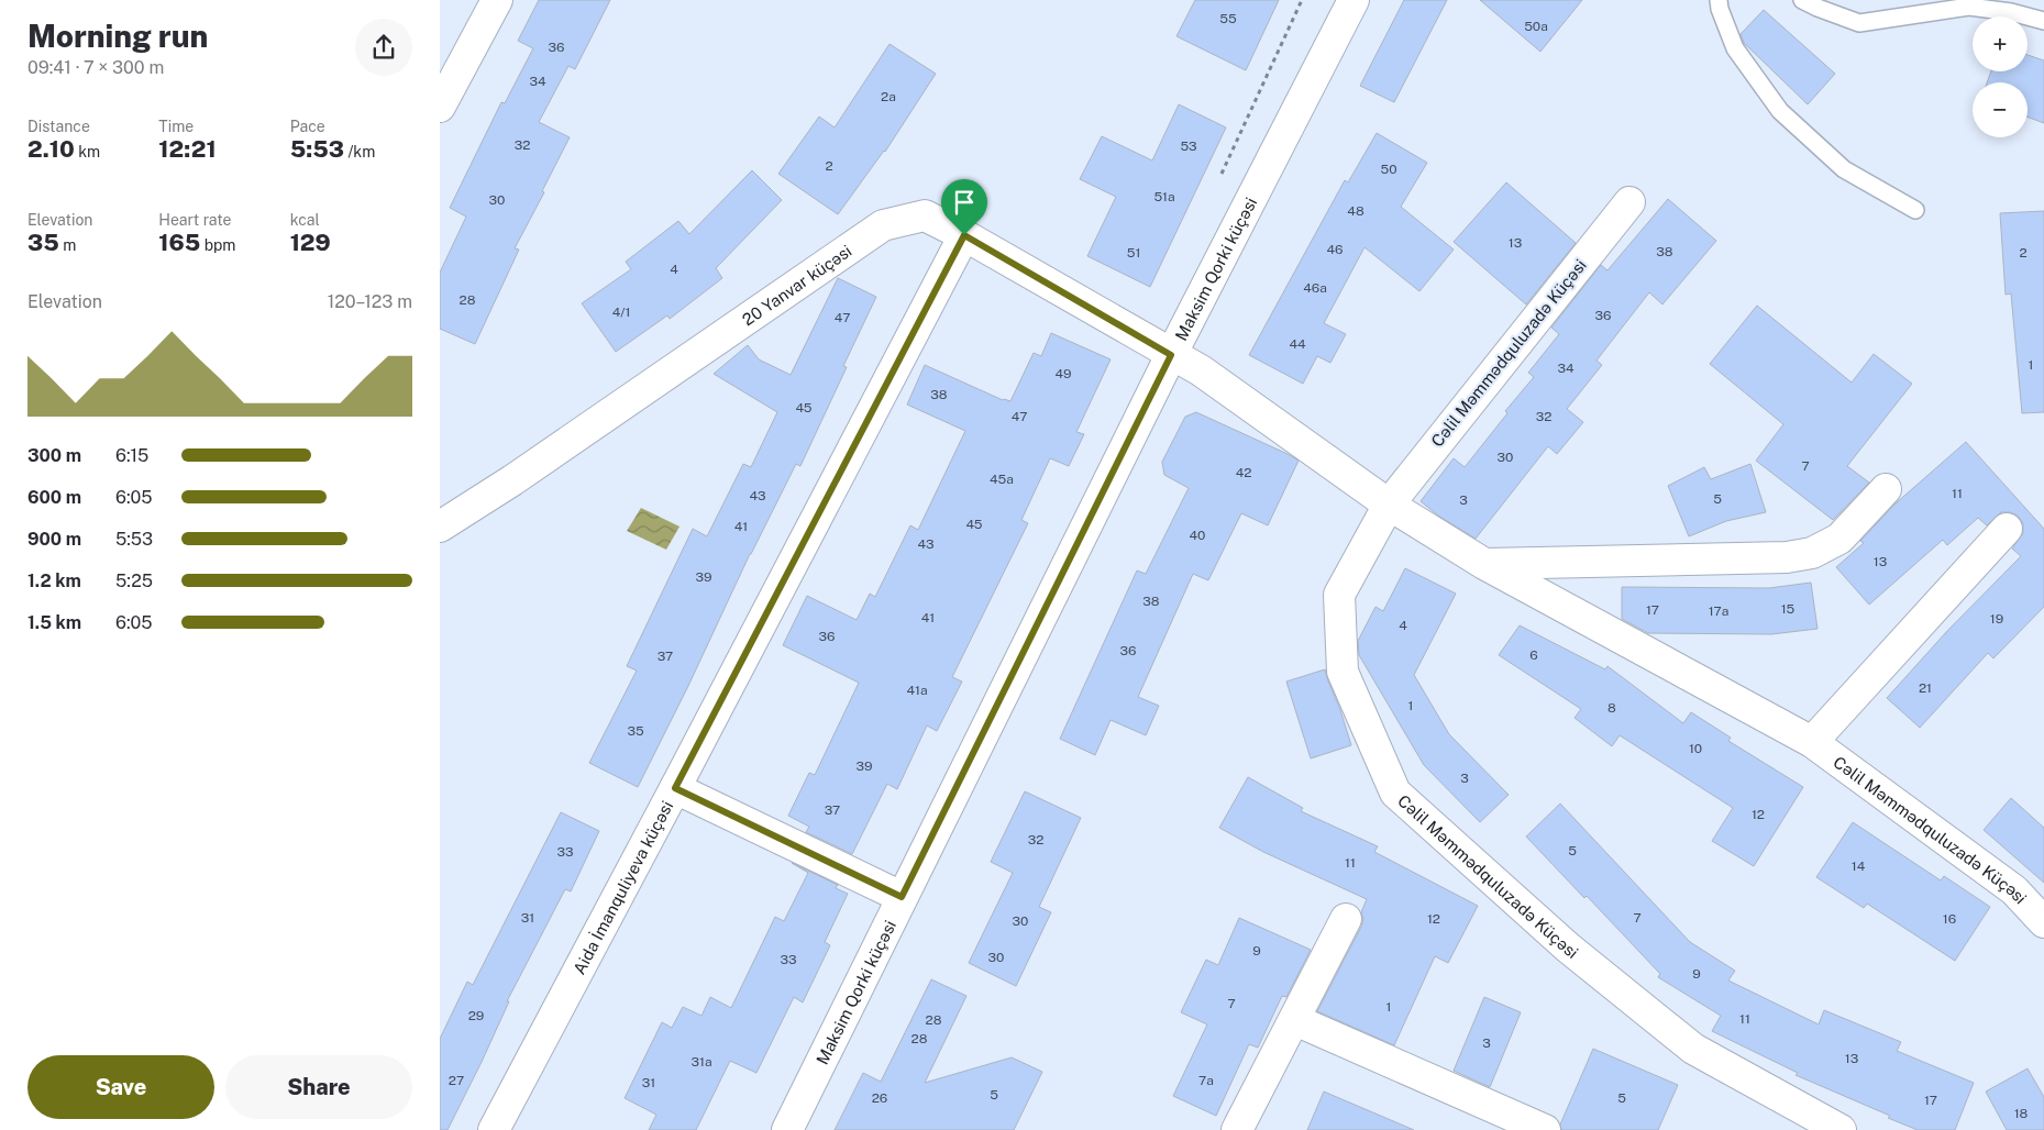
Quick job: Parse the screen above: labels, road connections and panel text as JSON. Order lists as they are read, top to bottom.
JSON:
{
  "streets": {
    "street": [
      "Maksim Qorki küçəsi",
      "20 Yanvar küçəsi",
      "Cəlil Məmmədquluzadə Küçəsi",
      "Aida İmanquliyeva küçəsi"
    ]
  },
  "crossings": [
    ["Maksim Qorki küçəsi", "20 Yanvar küçəsi"],
    ["Maksim Qorki küçəsi", "Cəlil Məmmədquluzadə Küçəsi"],
    ["20 Yanvar küçəsi", "Cəlil Məmmədquluzadə Küçəsi"],
    ["20 Yanvar küçəsi", "Aida İmanquliyeva küçəsi"]
  ],
  "house_numbers": [
    "55",
    "50a",
    "36",
    "34",
    "2a",
    "32",
    "53",
    "2",
    "50",
    "51a",
    "30",
    "48",
    "13",
    "46",
    "38",
    "51",
    "2",
    "4",
    "46a",
    "28",
    "4/1",
    "36",
    "47",
    "44",
    "1",
    "34",
    "49",
    "38",
    "45",
    "47",
    "32",
    "30",
    "7",
    "42",
    "45a",
    "11",
    "43",
    "5",
    "3",
    "45",
    "41",
    "40",
    "43",
    "13",
    "39",
    "38",
    "15",
    "17",
    "17a",
    "41",
    "19",
    "4",
    "36",
    "36",
    "6",
    "37",
    "21",
    "41a",
    "1",
    "8",
    "35",
    "10",
    "39",
    "3",
    "37",
    "12",
    "32",
    "5",
    "33",
    "11",
    "14",
    "31",
    "7",
    "12",
    "16",
    "30",
    "9",
    "30",
    "33",
    "9",
    "7",
    "1",
    "29",
    "11",
    "28",
    "28",
    "3",
    "13",
    "31a",
    "27",
    "7a",
    "31",
    "5",
    "26",
    "5",
    "17",
    "18"
  ],
  "page": {
    "heading": ["Morning run", "09:41 · 7 × 300 m"],
    "map_buttons": ["+", "−"],
    "stats": [
      ["Distance", "2.10 km"],
      ["Time", "12:21"],
      ["Pace", "5:53 /km"],
      ["Elevation", "35 m"],
      ["Heart rate", "165 bpm"],
      ["kcal", "129"]
    ],
    "chart": ["Elevation", "120–123 m"],
    "list": [
      {
        "name": "300 m",
        "note": "6:15"
      },
      {
        "name": "600 m",
        "note": "6:05"
      },
      {
        "name": "900 m",
        "note": "5:53"
      },
      {
        "name": "1.2 km",
        "note": "5:25"
      },
      {
        "name": "1.5 km",
        "note": "6:05"
      }
    ],
    "buttons": ["Save", "Share"]
  }
}
